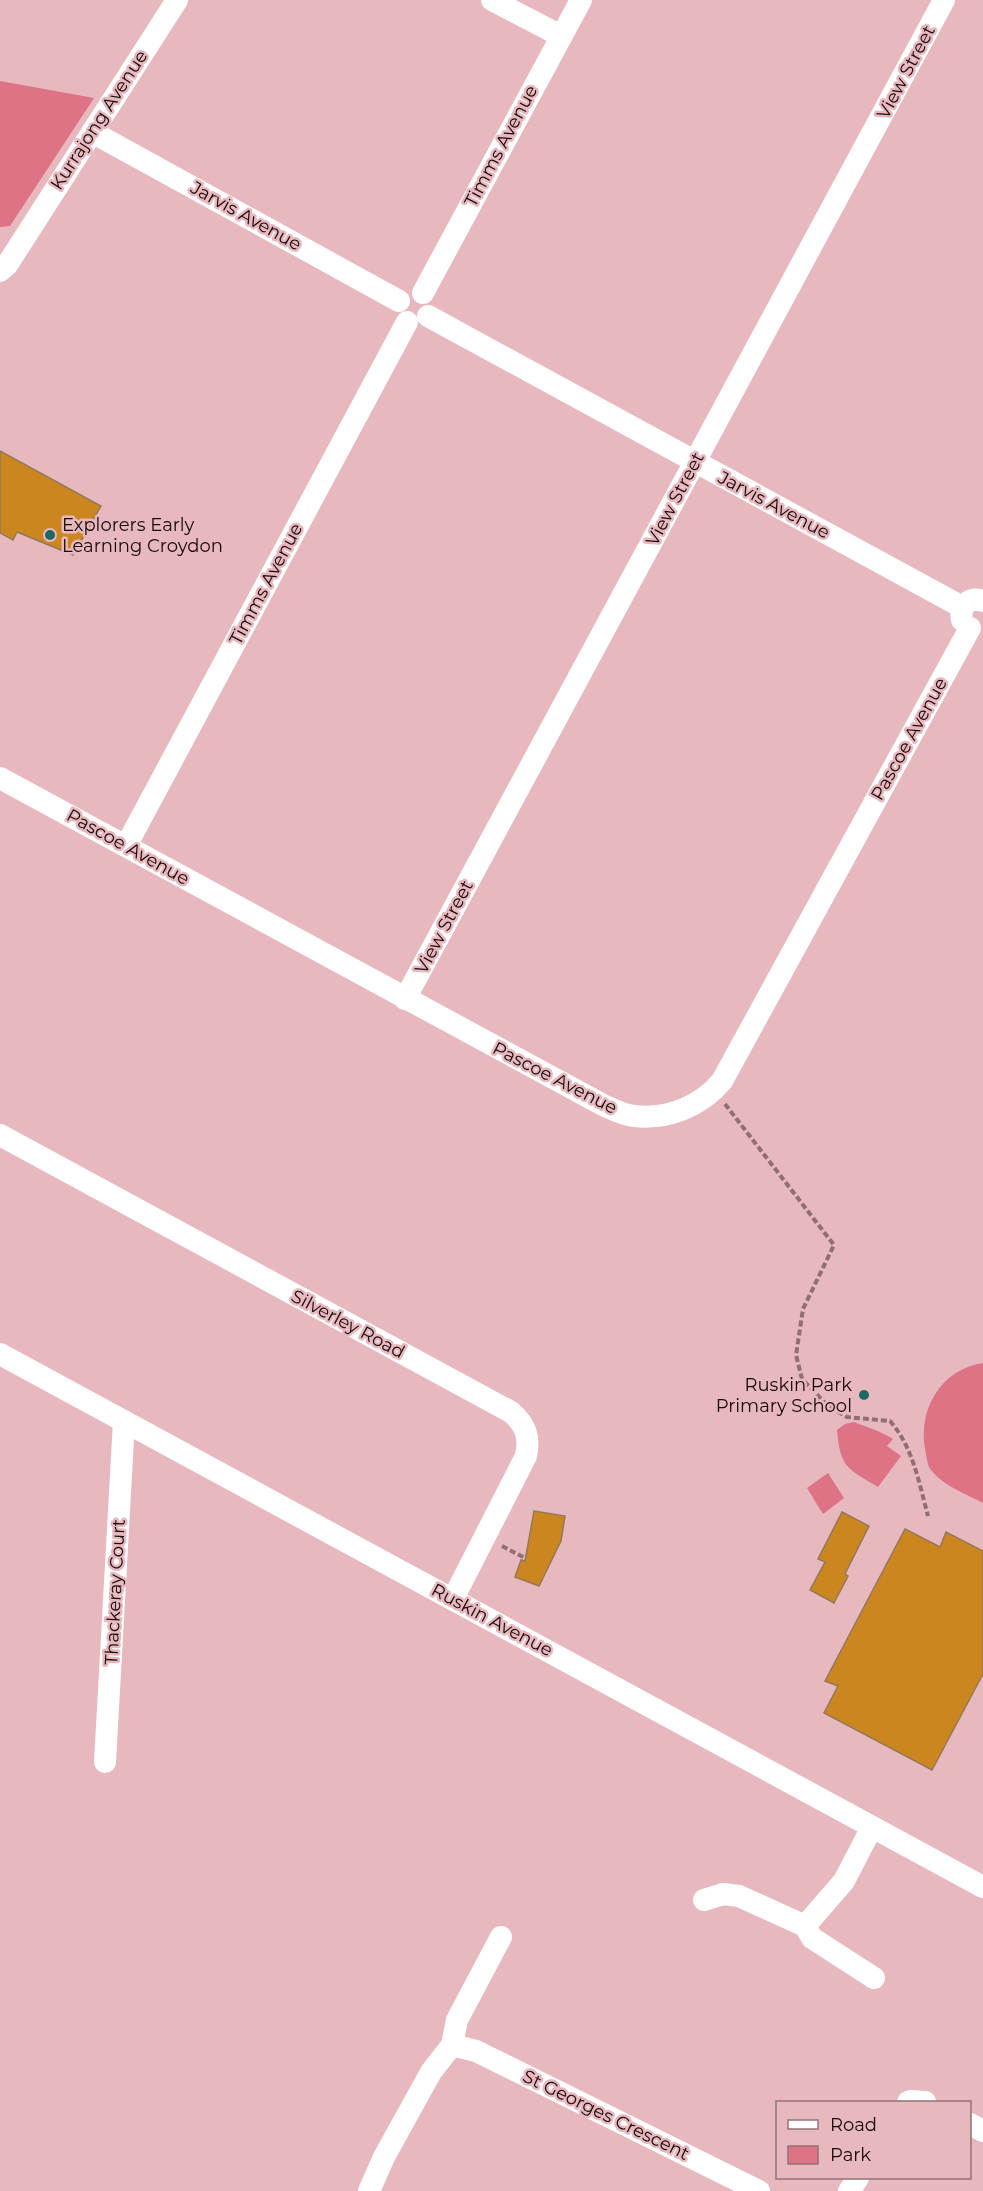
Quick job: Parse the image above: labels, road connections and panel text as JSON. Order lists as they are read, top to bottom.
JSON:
{
  "streets": {
    "street": [
      "View Street",
      "Kurrajong Avenue",
      "Timms Avenue",
      "Jarvis Avenue",
      "Pascoe Avenue",
      "Silverley Road",
      "Thackeray Court",
      "Ruskin Avenue",
      "St Georges Crescent"
    ]
  },
  "crossings": [
    ["View Street", "Jarvis Avenue"],
    ["View Street", "Pascoe Avenue"],
    ["Kurrajong Avenue", "Jarvis Avenue"],
    ["Timms Avenue", "Jarvis Avenue"],
    ["Timms Avenue", "Pascoe Avenue"],
    ["Jarvis Avenue", "Pascoe Avenue"],
    ["Silverley Road", "Ruskin Avenue"],
    ["Thackeray Court", "Ruskin Avenue"]
  ],
  "places": ["Explorers Early Learning Croydon", "Ruskin Park Primary School"],
  "legend": ["Road", "Park"]
}
